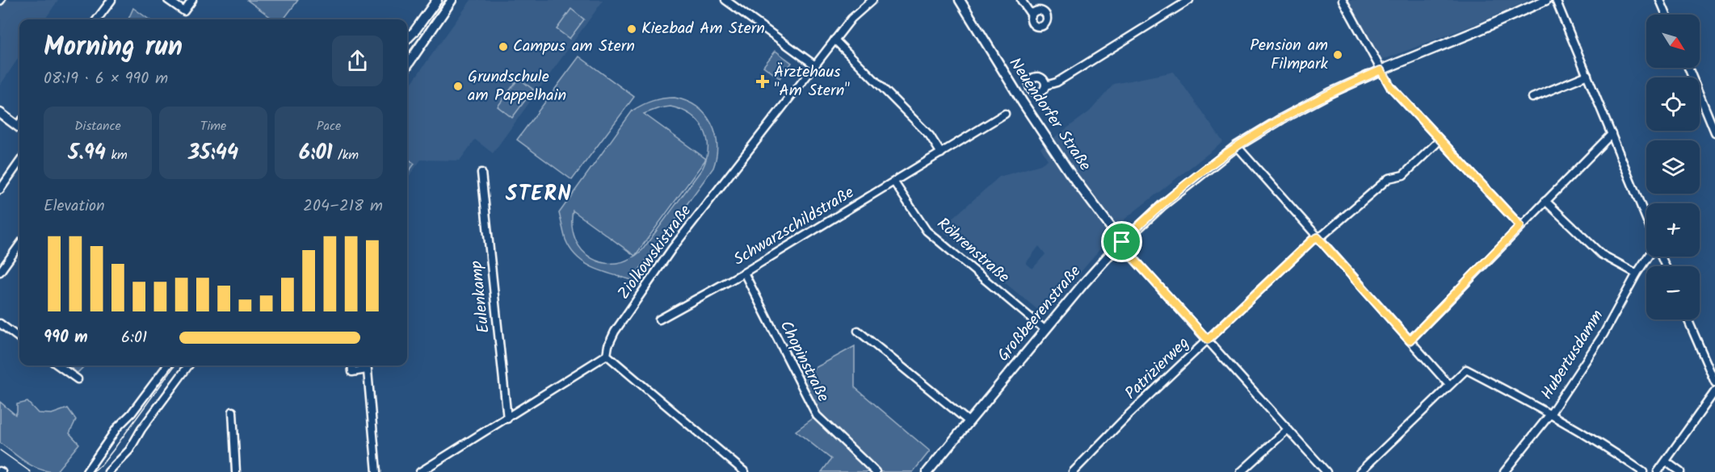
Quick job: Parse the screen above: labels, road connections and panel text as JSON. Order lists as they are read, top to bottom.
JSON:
{
  "streets": {
    "street": [
      "Neuendorfer Straße",
      "Schwarzschildstraße",
      "Röhrenstraße",
      "Ziolkowskistraße",
      "Eulenkamp",
      "Großbeerenstraße",
      "Hubertusdamm",
      "Chopinstraße",
      "Patrizierweg"
    ]
  },
  "crossings": [
    ["Neuendorfer Straße", "Großbeerenstraße"],
    ["Schwarzschildstraße", "Röhrenstraße"],
    ["Schwarzschildstraße", "Chopinstraße"],
    ["Röhrenstraße", "Großbeerenstraße"]
  ],
  "districts": ["STERN"],
  "places": {
    "other": [
      "Kiezbad Am Stern",
      "Campus am Stern",
      "Pension am Filmpark",
      "Grundschule am Pappelhain"
    ],
    "health": ["Ärztehaus \"Am Stern\""]
  },
  "north": "bottom right",
  "page": {
    "map_buttons": ["+", "−"],
    "heading": ["Morning run", "08:19 · 6 × 990 m"],
    "stats": [
      ["Distance", "5.94 km"],
      ["Time", "35:44"],
      ["Pace", "6:01 /km"]
    ],
    "chart": ["Elevation", "204–218 m"],
    "list": [
      {
        "name": "990 m",
        "note": "6:01"
      }
    ]
  }
}
